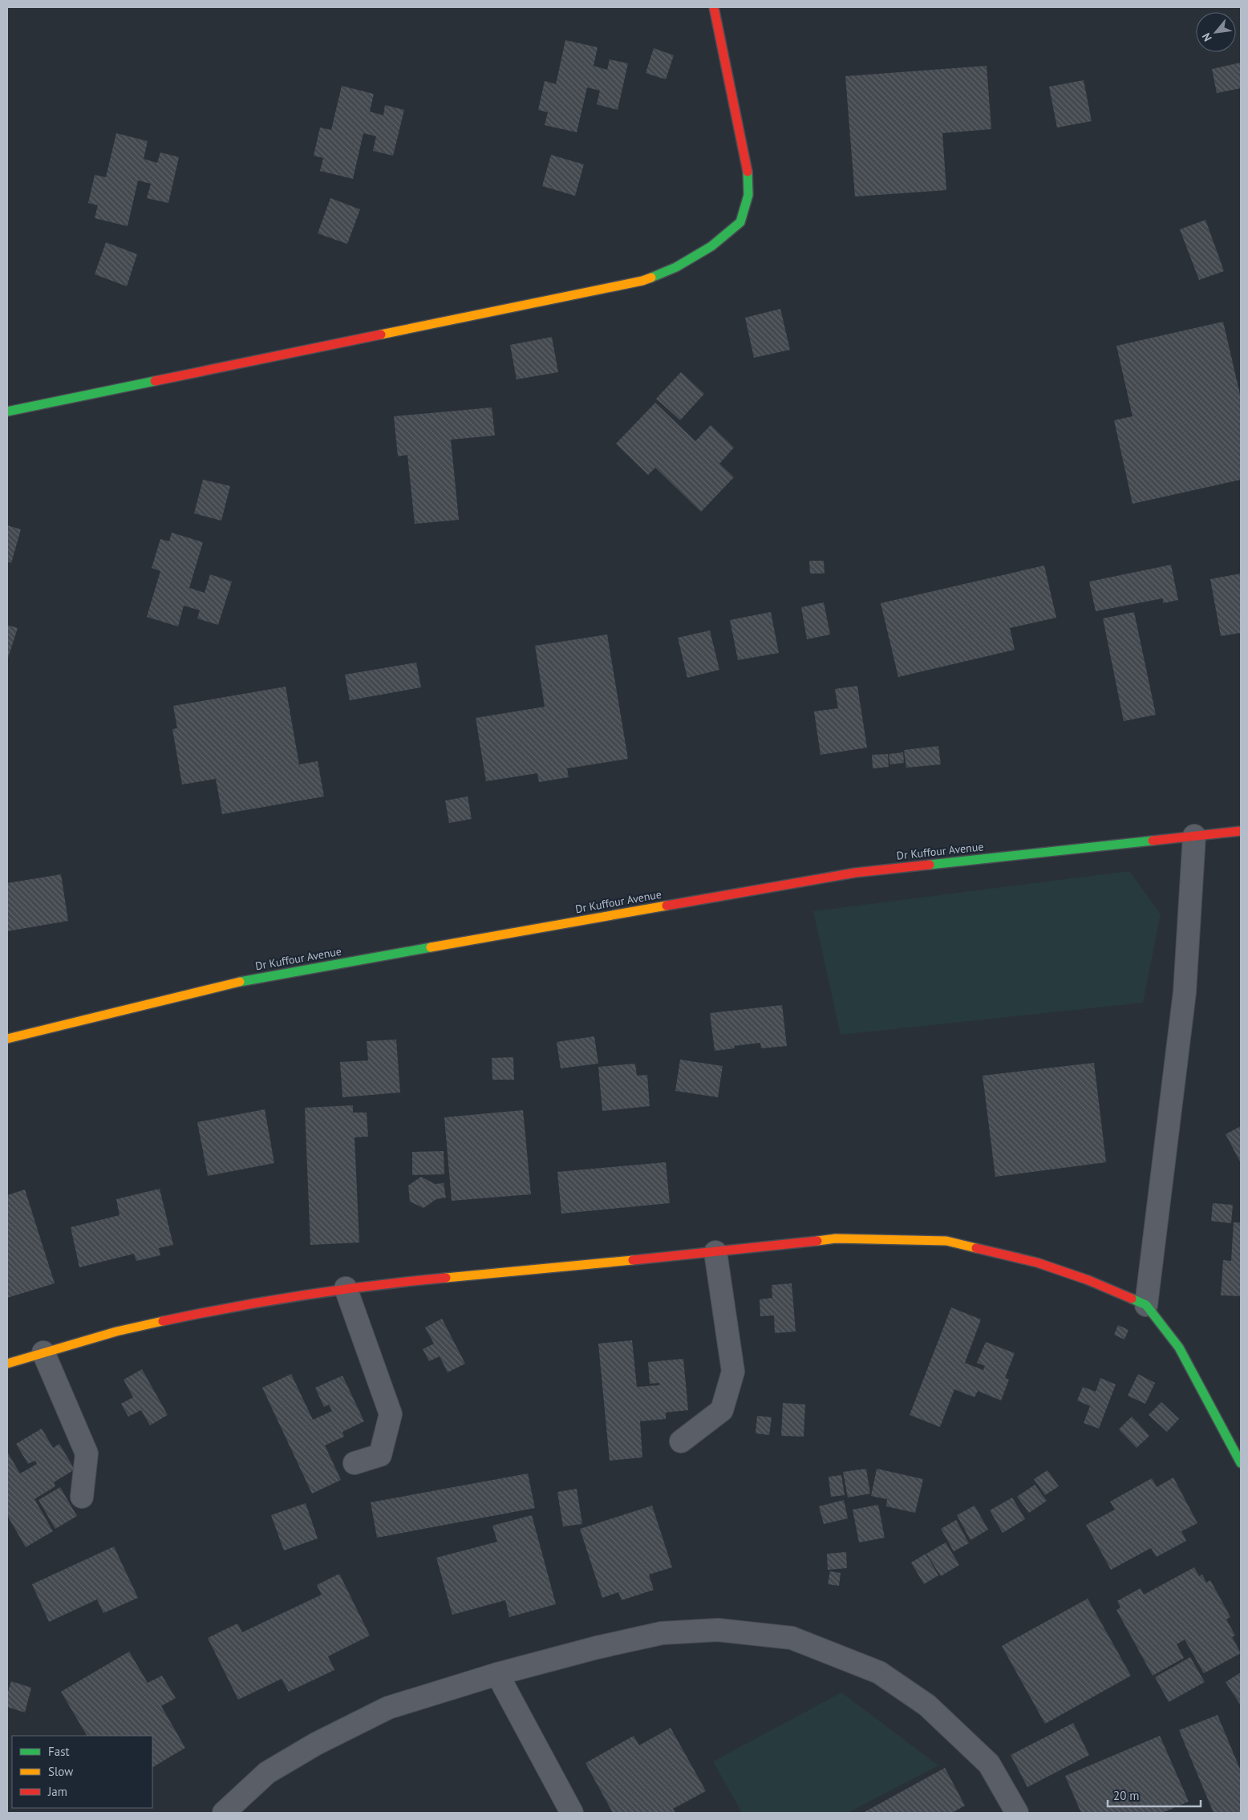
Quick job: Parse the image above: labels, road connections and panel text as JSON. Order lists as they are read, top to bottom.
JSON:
{
  "streets": {
    "street": ["Dr Kuffour Avenue"]
  },
  "legend": ["Fast", "Slow", "Jam"],
  "scale_bar": "20 m",
  "north": "bottom left"
}
